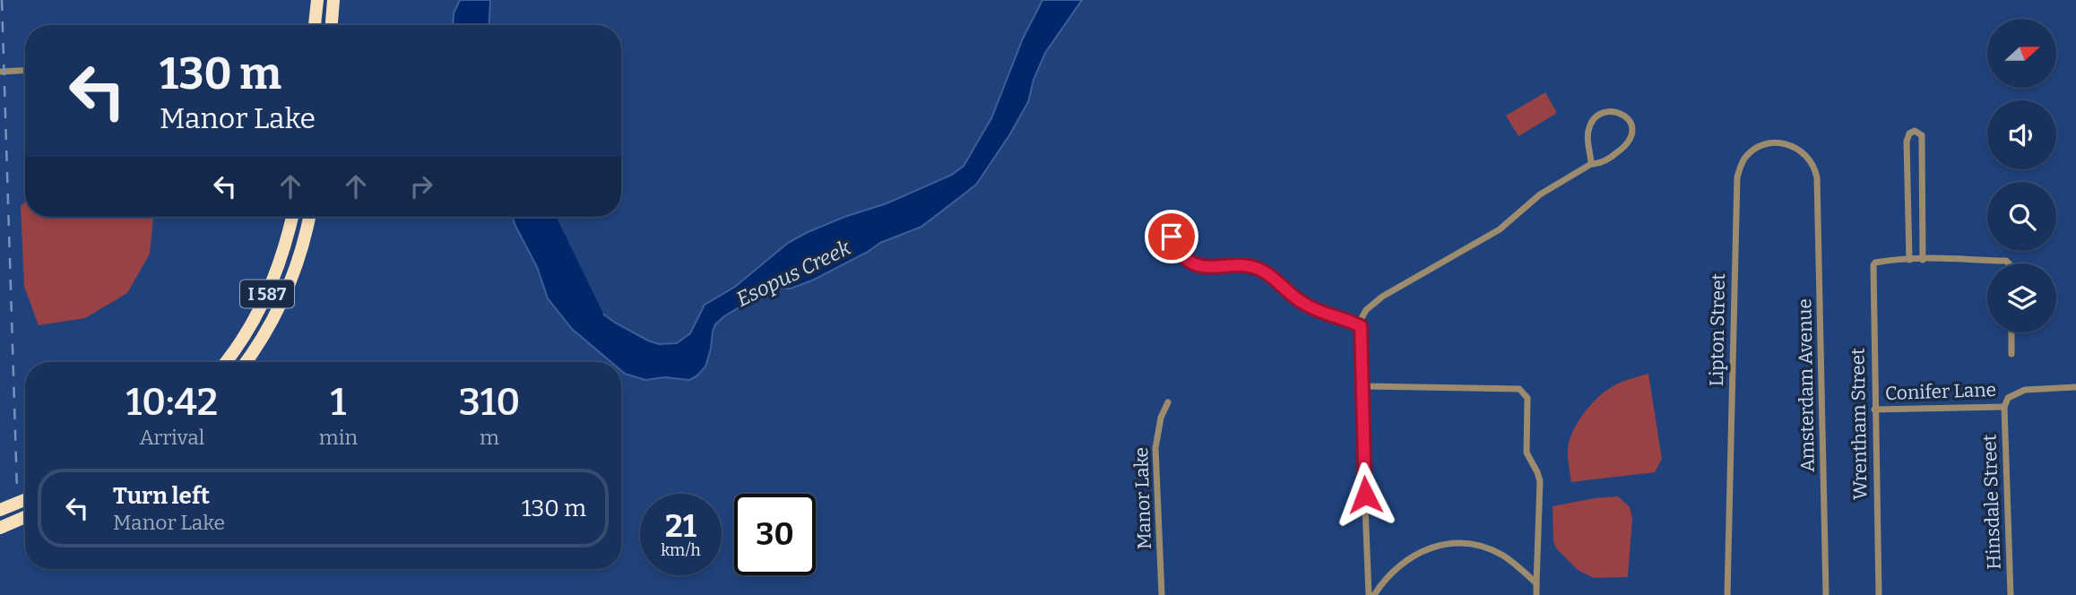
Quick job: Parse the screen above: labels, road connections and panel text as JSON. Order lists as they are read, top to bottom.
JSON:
{
  "streets": {
    "highway": ["I 587"],
    "street": [
      "Lipton Street",
      "Amsterdam Avenue",
      "Conifer Lane",
      "Wrentham Street",
      "Manor Lake",
      "Hinsdale Street"
    ]
  },
  "crossings": [
    ["Lipton Street", "Amsterdam Avenue"],
    ["Conifer Lane", "Wrentham Street"],
    ["Conifer Lane", "Hinsdale Street"]
  ],
  "water": ["Esopus Creek"],
  "north": "right",
  "page": {
    "turn": ["130 m", "Manor Lake"],
    "eta": [
      "10:42",
      "Arrival",
      "1",
      "min",
      "310",
      "m"
    ],
    "list": [
      {
        "name": "Turn left",
        "note": "Manor Lake",
        "value": "130 m"
      }
    ],
    "speed": "21 km/h",
    "limit": "30"
  }
}
